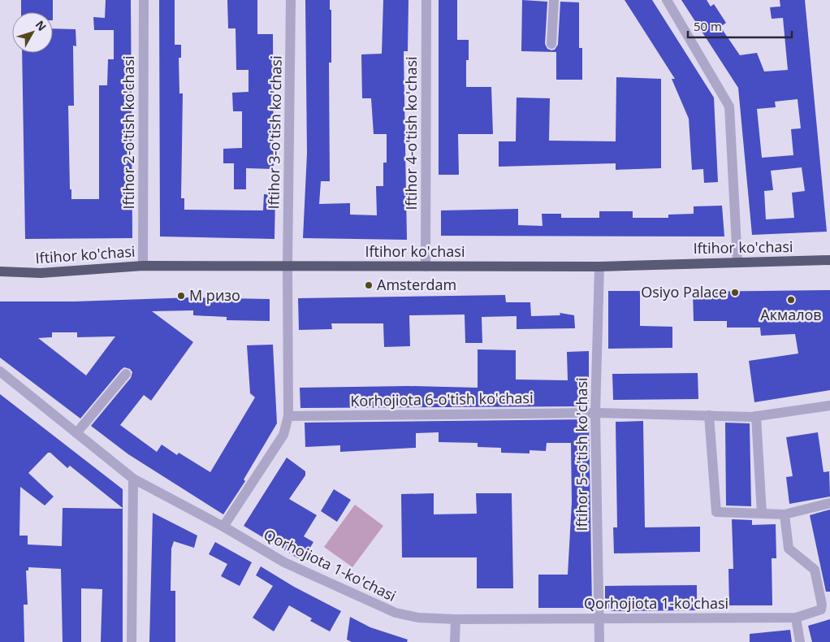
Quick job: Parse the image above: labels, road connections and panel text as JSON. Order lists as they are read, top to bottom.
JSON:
{
  "streets": {
    "main road": ["Iftihor ko'chasi"],
    "street": [
      "Iftihor 2-o'tish ko'chasi",
      "Iftihor 3-o'tish ko'chasi",
      "Iftihor 4-o'tish ko'chasi",
      "Korhojiota 6-o'tish ko'chasi",
      "Iftihor 5-o'tish ko'chasi",
      "Qorhojiota 1-ko'chasi"
    ]
  },
  "crossings": [
    ["Iftihor 2-o'tish ko'chasi", "Iftihor ko'chasi"],
    ["Iftihor 3-o'tish ko'chasi", "Iftihor ko'chasi"],
    ["Iftihor 4-o'tish ko'chasi", "Iftihor ko'chasi"],
    ["Iftihor ko'chasi", "Iftihor 5-o'tish ko'chasi"],
    ["Korhojiota 6-o'tish ko'chasi", "Iftihor 5-o'tish ko'chasi"],
    ["Iftihor 5-o'tish ko'chasi", "Qorhojiota 1-ko'chasi"]
  ],
  "places": [
    "Amsterdam",
    "Osiyo Palace",
    "М ризо",
    "Акмалов"
  ],
  "scale_bar": "50 m",
  "north": "top right"
}
